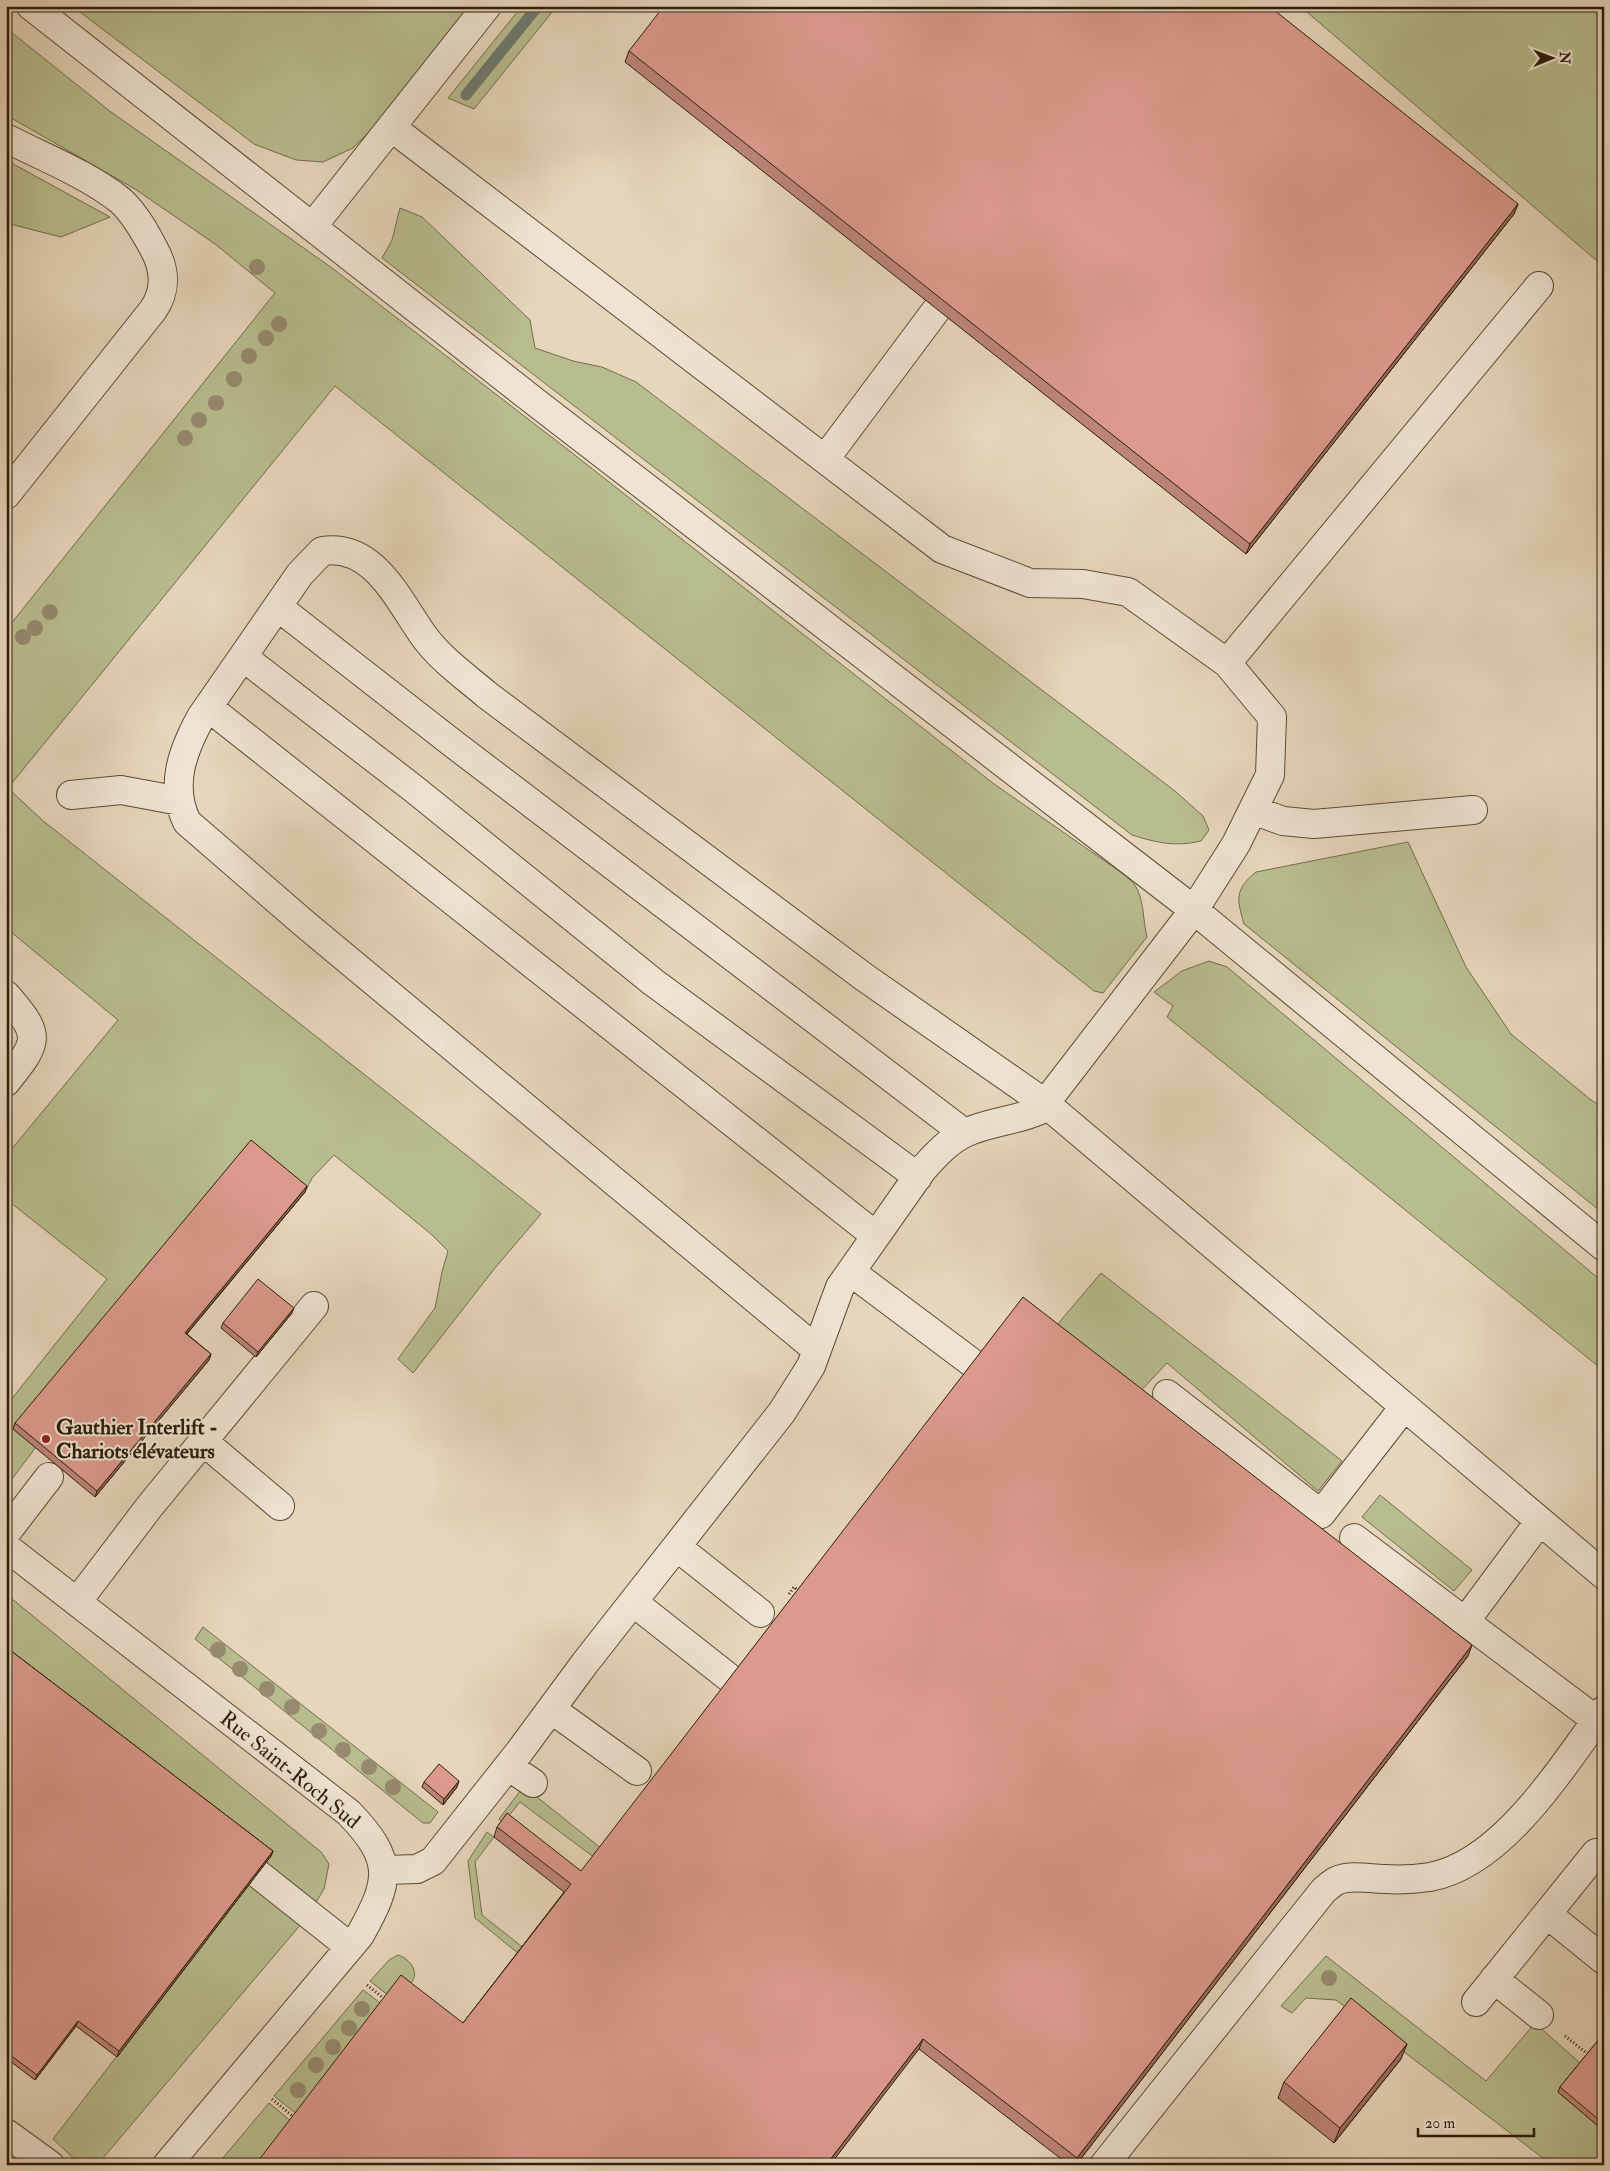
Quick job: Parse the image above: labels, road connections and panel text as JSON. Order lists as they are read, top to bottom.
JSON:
{
  "streets": {
    "street": ["Rue Saint-Roch Sud"]
  },
  "places": ["Gauthier Interlift - Chariots élévateurs"],
  "scale_bar": "20 m",
  "north": "right"
}
